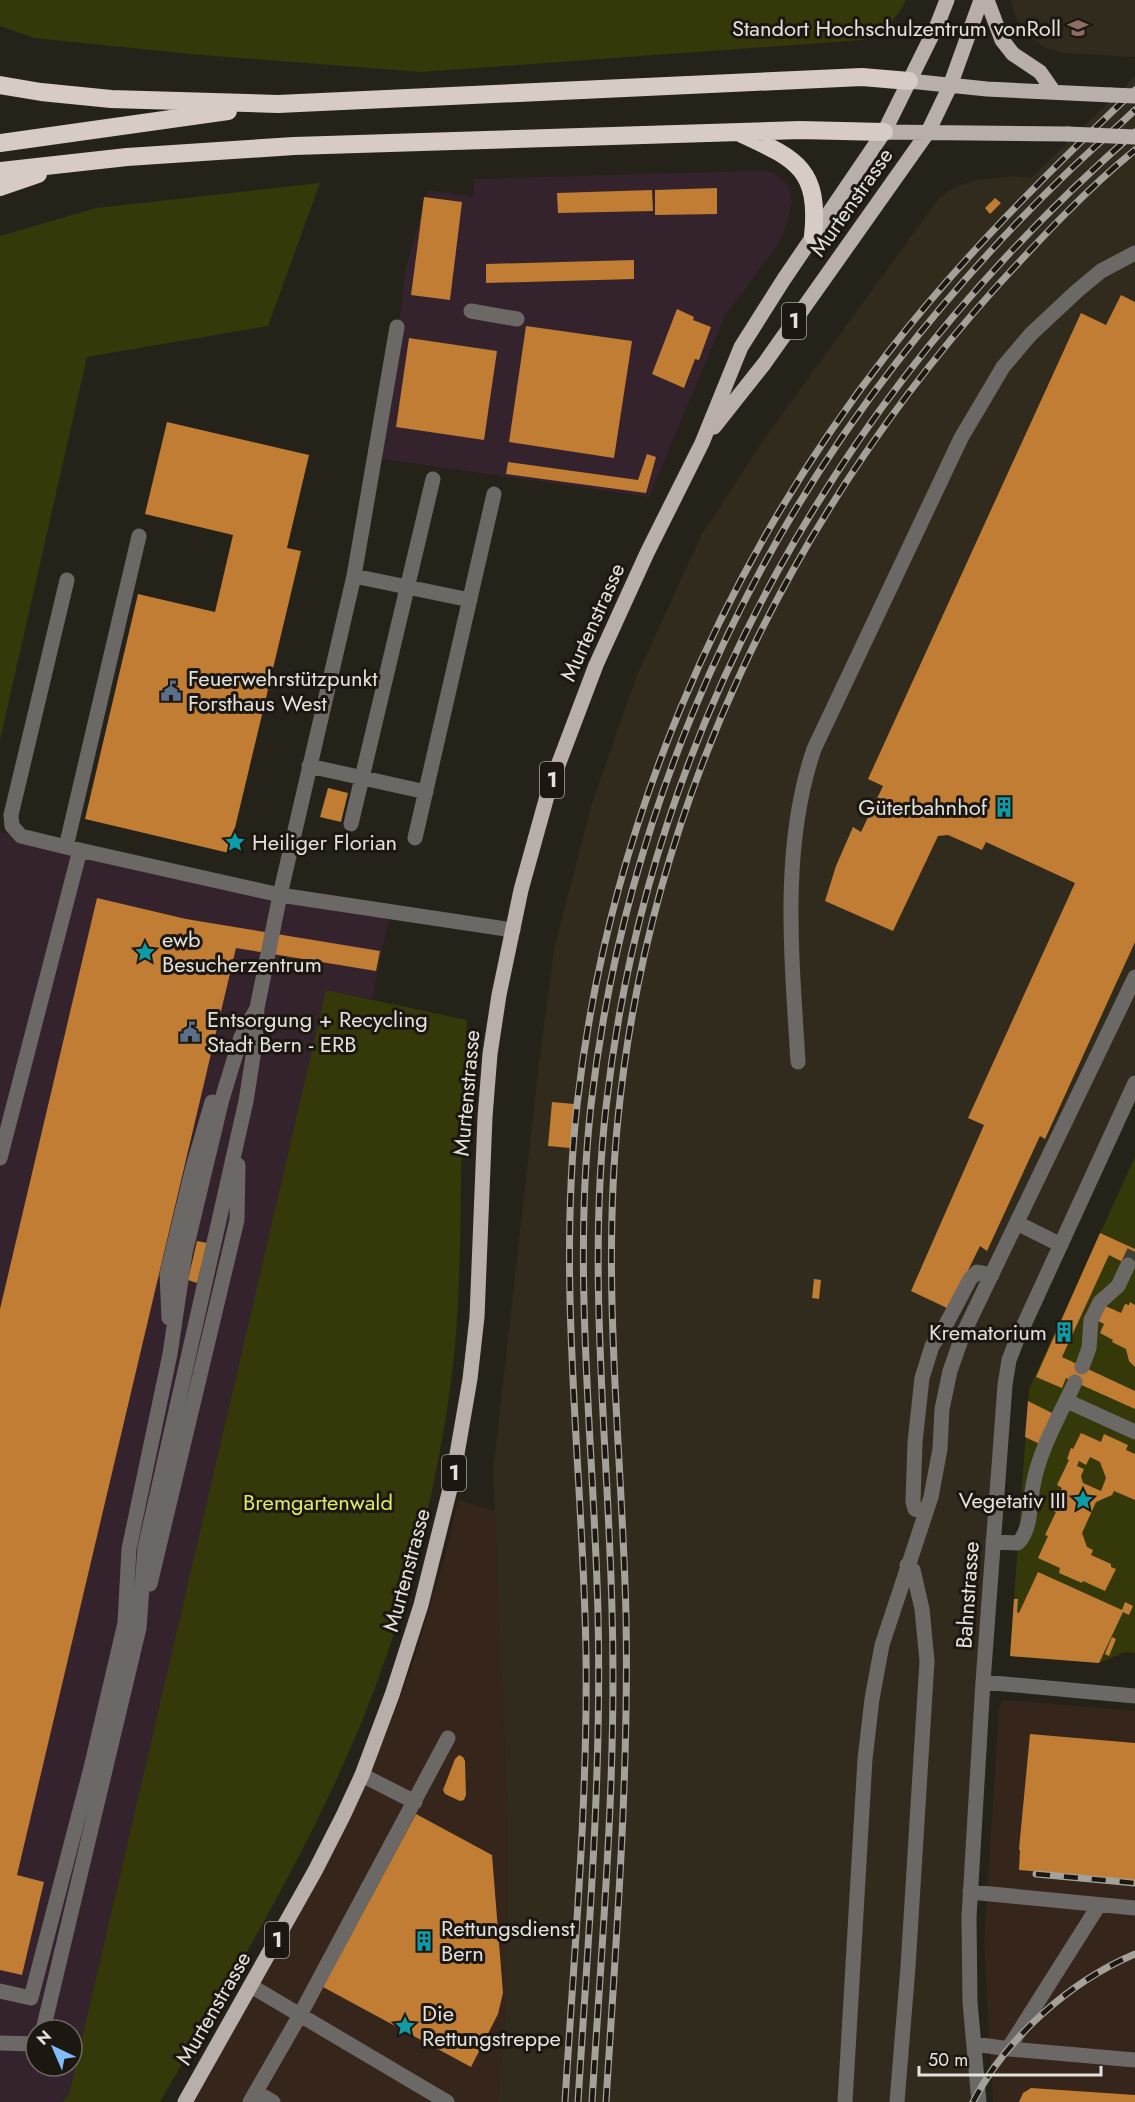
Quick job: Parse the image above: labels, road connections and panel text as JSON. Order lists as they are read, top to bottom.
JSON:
{
  "streets": {
    "main road": ["Murtenstrasse", "1"],
    "street": ["Bahnstrasse"]
  },
  "parks": ["Bremgartenwald"],
  "places": {
    "school or university": ["Standort Hochschulzentrum vonRoll"],
    "public building": ["Feuerwehrstützpunkt Forsthaus West", "Entsorgung + Recycling Stadt Bern - ERB"],
    "building": ["Güterbahnhof", "Krematorium", "Rettungsdienst Bern"],
    "place": [
      "Heiliger Florian",
      "ewb Besucherzentrum",
      "Vegetativ III",
      "Die Rettungstreppe"
    ]
  },
  "scale_bar": "50 m",
  "north": "top left"
}
